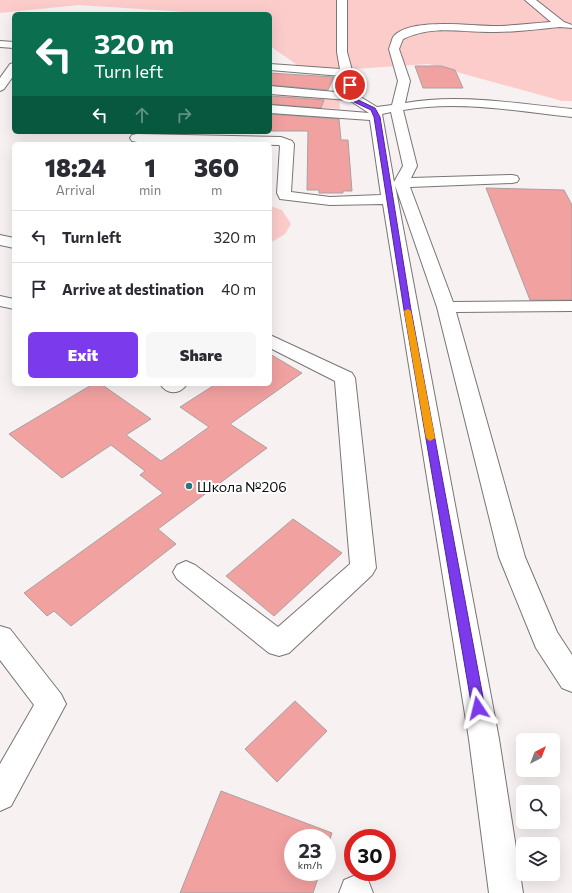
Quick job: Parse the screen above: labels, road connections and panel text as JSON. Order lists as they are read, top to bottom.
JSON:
{
  "places": ["Школа №206"],
  "north": "top right",
  "page": {
    "turn": ["320 m", "Turn left"],
    "eta": [
      "18:24",
      "Arrival",
      "1",
      "min",
      "360",
      "m"
    ],
    "list": [
      {
        "name": "Turn left",
        "value": "320 m"
      },
      {
        "name": "Arrive at destination",
        "value": "40 m"
      }
    ],
    "buttons": ["Exit", "Share"],
    "speed": "23 km/h",
    "limit": "30"
  }
}
